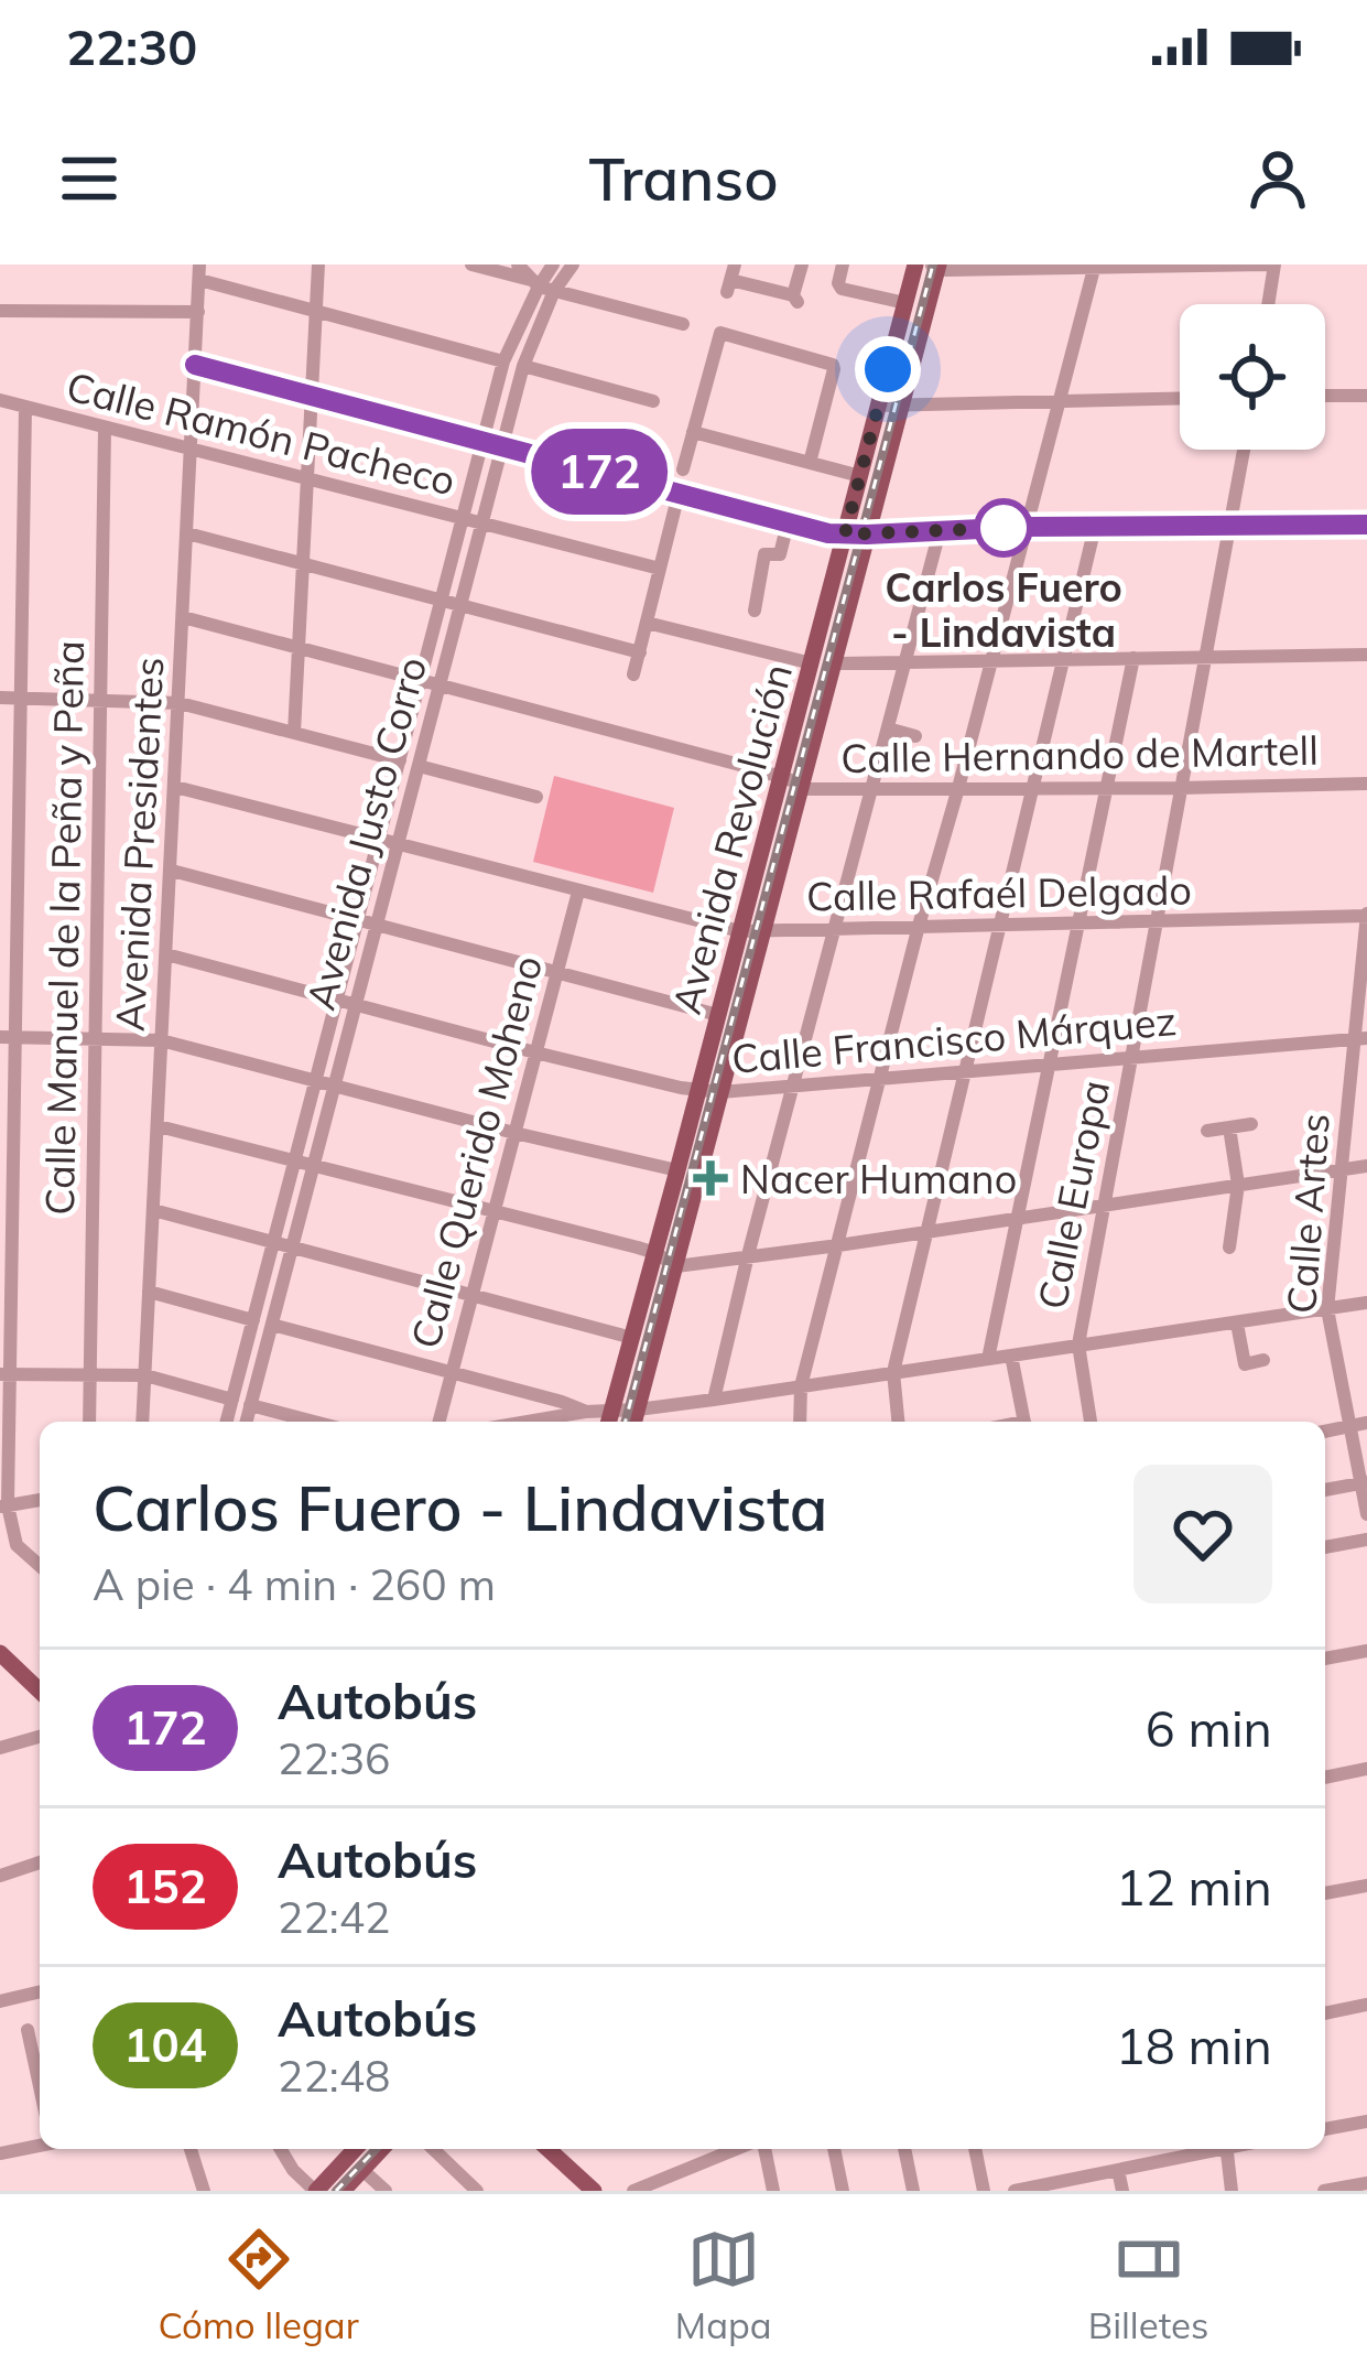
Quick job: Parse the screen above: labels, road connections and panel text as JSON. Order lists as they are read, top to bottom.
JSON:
{
  "streets": {
    "main road": ["Avenida Revolución"],
    "street": [
      "Calle Ramón Pacheco",
      "Calle Hernando de Martell",
      "Avenida Justo Corro",
      "Avenida Presidentes",
      "Calle Rafaél Delgado",
      "Calle Manuel de la Peña y Peña",
      "Calle Francisco Márquez",
      "Calle Querido Moheno",
      "Calle Europa",
      "Calle Artes"
    ]
  },
  "crossings": [
    ["Calle Ramón Pacheco", "Avenida Justo Corro"],
    ["Calle Ramón Pacheco", "Avenida Presidentes"],
    ["Calle Ramón Pacheco", "Calle Manuel de la Peña y Peña"],
    ["Calle Hernando de Martell", "Avenida Justo Corro"],
    ["Calle Hernando de Martell", "Avenida Revolución"],
    ["Calle Hernando de Martell", "Avenida Presidentes"],
    ["Calle Hernando de Martell", "Calle Europa"],
    ["Avenida Justo Corro", "Calle Rafaél Delgado"],
    ["Avenida Justo Corro", "Calle Francisco Márquez"],
    ["Avenida Revolución", "Calle Rafaél Delgado"],
    ["Avenida Revolución", "Calle Francisco Márquez"],
    ["Avenida Presidentes", "Calle Rafaél Delgado"],
    ["Avenida Presidentes", "Calle Francisco Márquez"],
    ["Calle Rafaél Delgado", "Calle Querido Moheno"],
    ["Calle Rafaél Delgado", "Calle Europa"],
    ["Calle Rafaél Delgado", "Calle Artes"],
    ["Calle Francisco Márquez", "Calle Querido Moheno"],
    ["Calle Francisco Márquez", "Calle Europa"],
    ["Calle Francisco Márquez", "Calle Artes"]
  ],
  "places": {
    "other": ["Carlos Fuero - Lindavista"],
    "health": ["Nacer Humano"]
  },
  "lines": ["bus line 172"],
  "page": {
    "status": "22:30",
    "header": "Transo",
    "on_map": "172",
    "heading": ["Carlos Fuero - Lindavista", "A pie · 4 min · 260 m"],
    "list": [
      {
        "mark": "172",
        "name": "Autobús",
        "note": "22:36",
        "value": "6 min"
      },
      {
        "mark": "152",
        "name": "Autobús",
        "note": "22:42",
        "value": "12 min"
      },
      {
        "mark": "104",
        "name": "Autobús",
        "note": "22:48",
        "value": "18 min"
      }
    ],
    "tabs": ["Cómo llegar", "Mapa", "Billetes"]
  }
}
